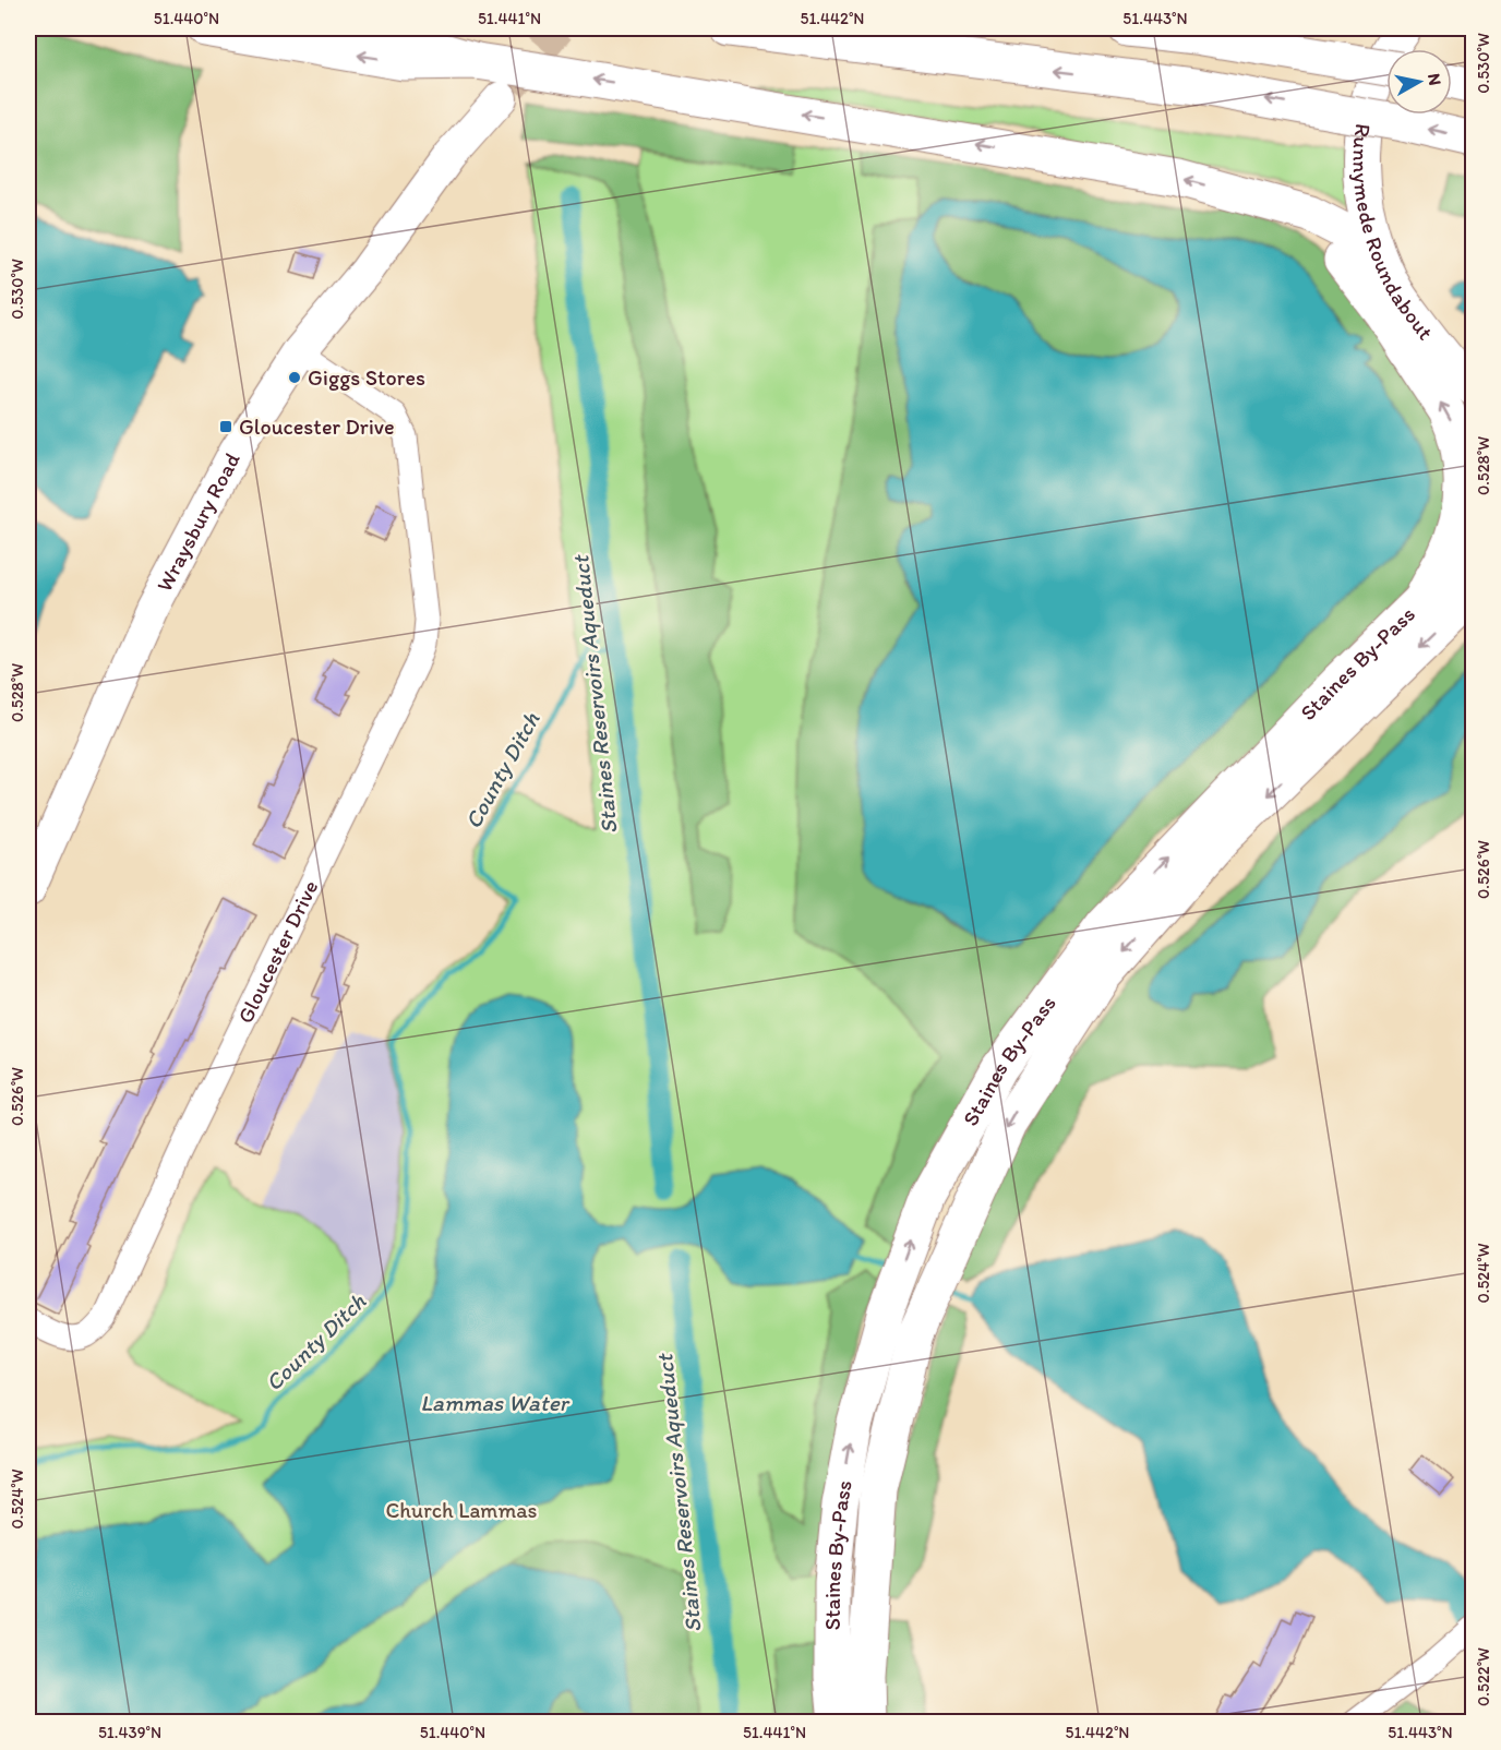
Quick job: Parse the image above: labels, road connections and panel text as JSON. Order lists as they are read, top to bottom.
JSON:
{
  "streets": {
    "main road": ["Runnymede Roundabout", "Wraysbury Road", "Staines By-Pass"],
    "street": ["Gloucester Drive"]
  },
  "crossings": [
    ["Wraysbury Road", "Gloucester Drive"]
  ],
  "water": ["Staines Reservoirs Aqueduct", "County Ditch", "Lammas Water"],
  "parks": ["Church Lammas"],
  "places": {
    "other": ["Giggs Stores"],
    "transit": ["Gloucester Drive"]
  },
  "north": "right",
  "coordinates": [
    "51.440°N",
    "51.441°N",
    "51.442°N",
    "51.443°N",
    "0.530°W",
    "0.528°W",
    "0.526°W",
    "0.524°W",
    "0.522°W",
    "51.439°N"
  ]
}
